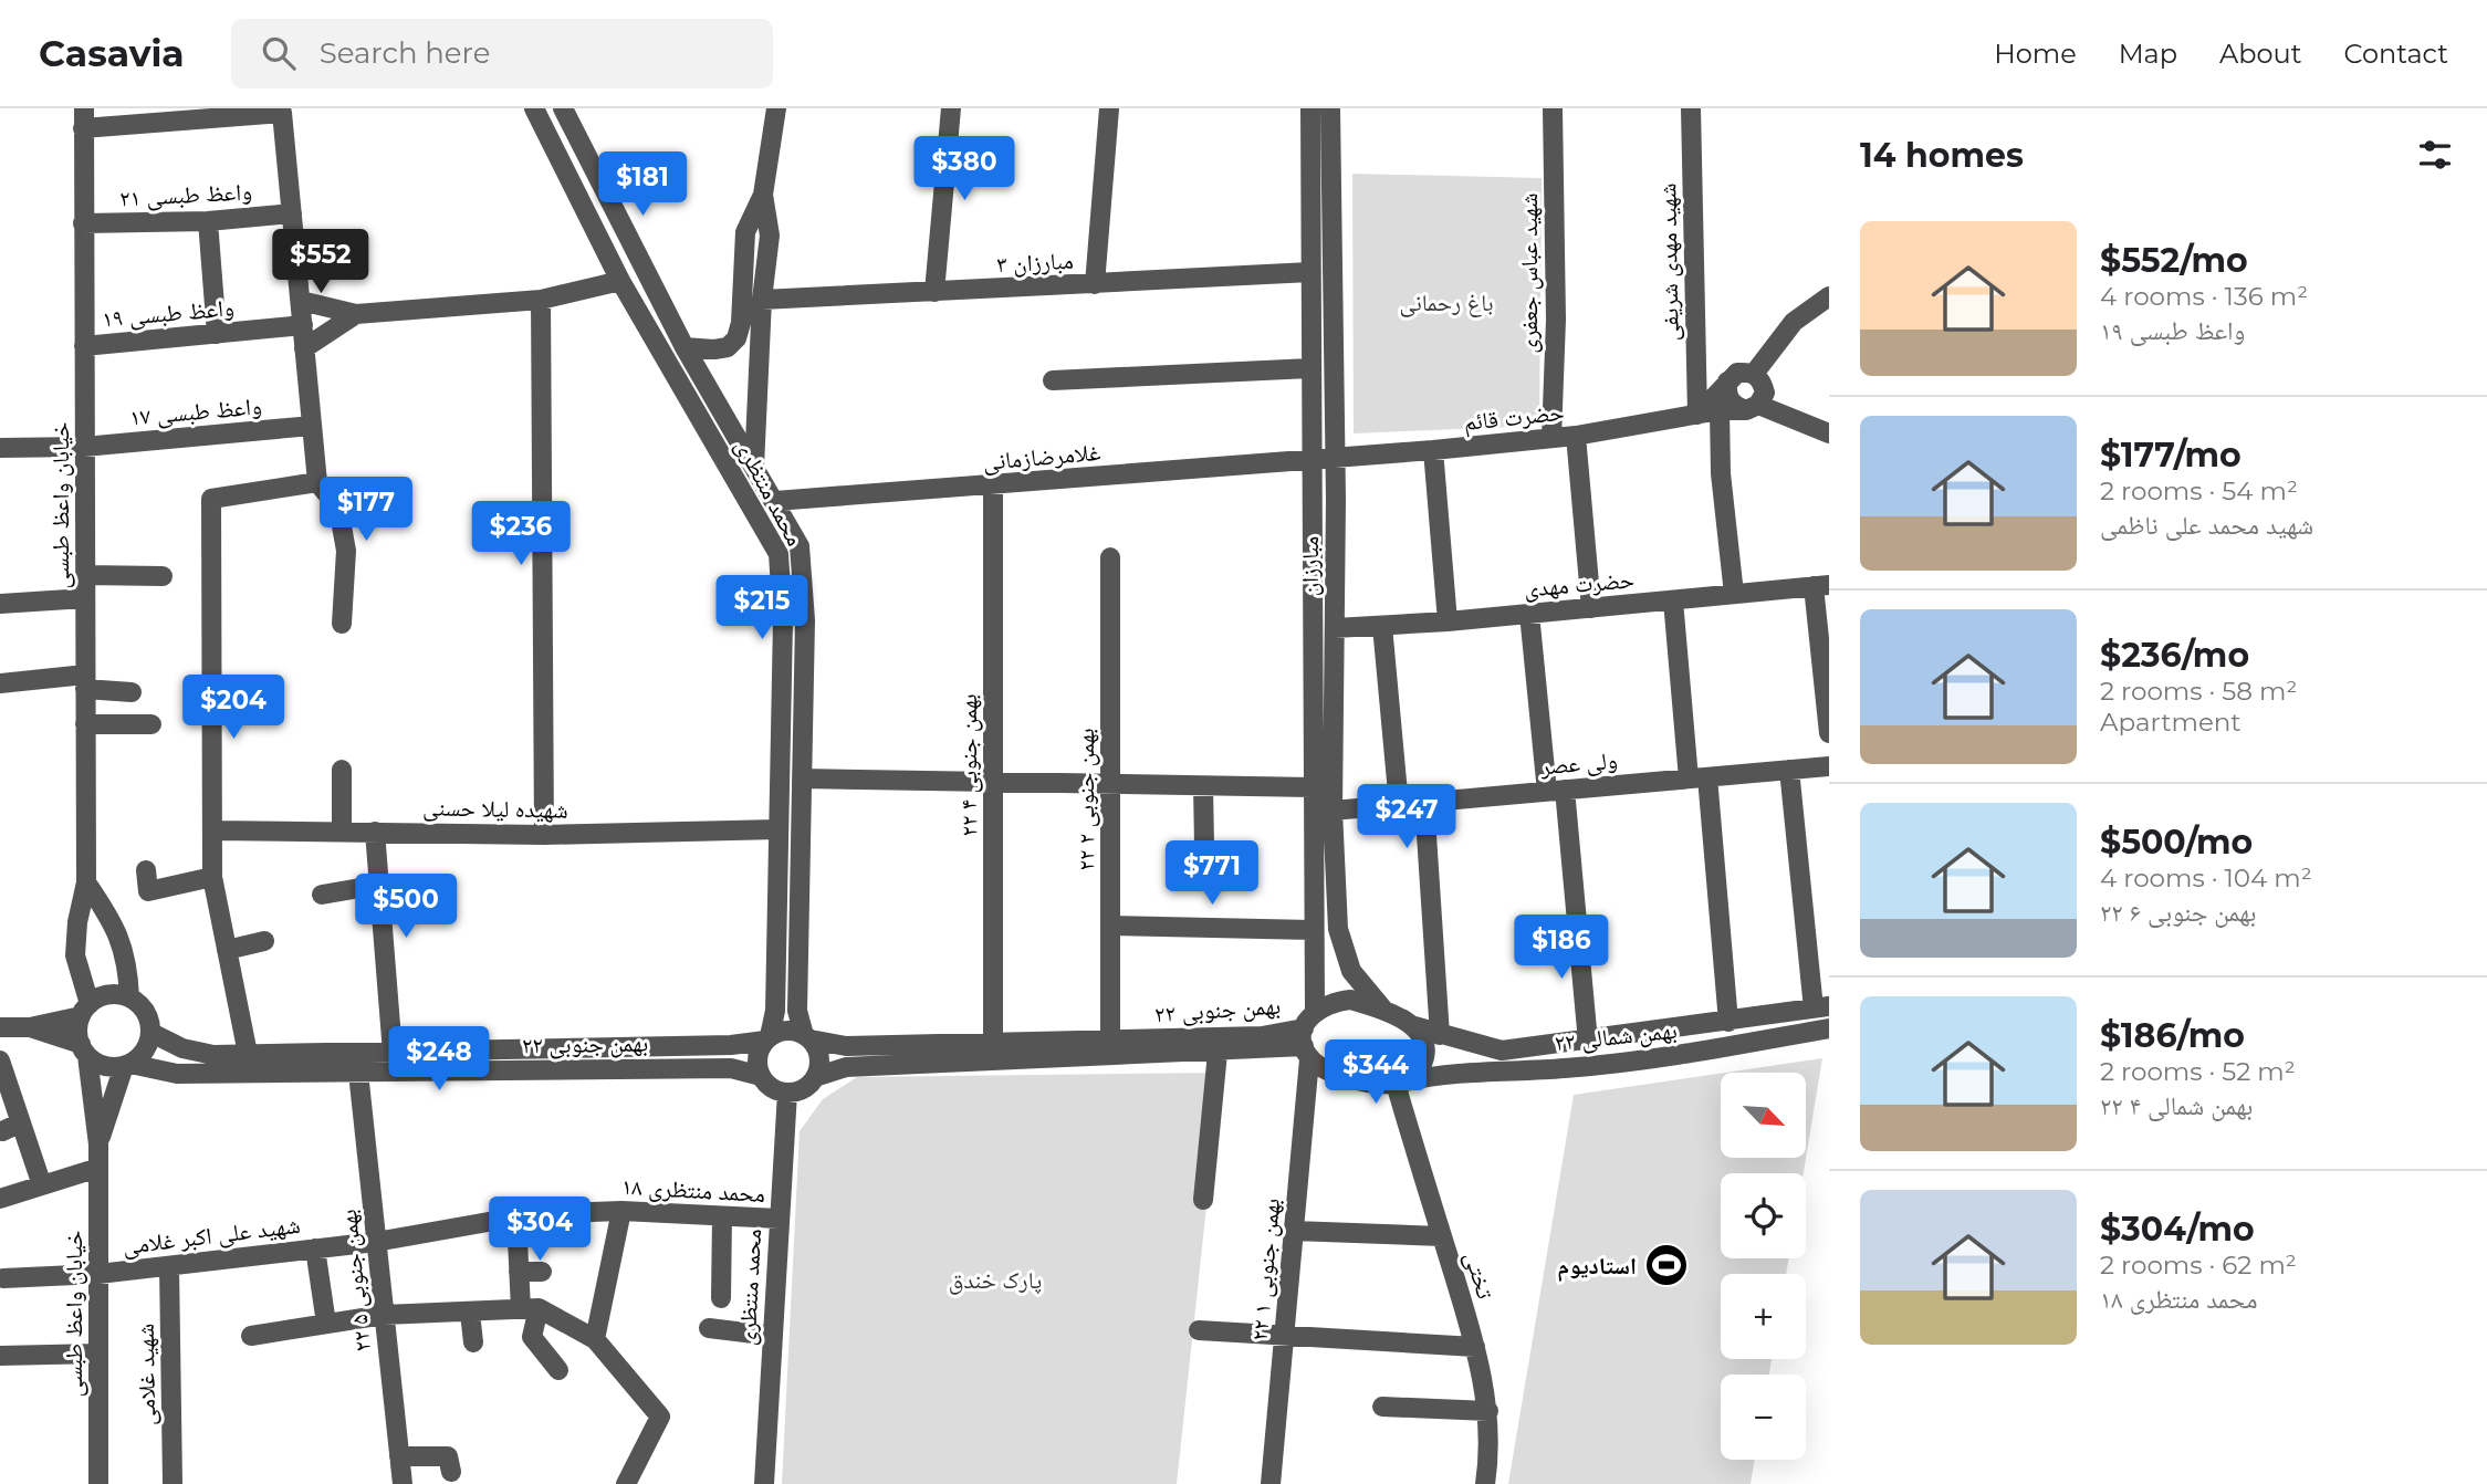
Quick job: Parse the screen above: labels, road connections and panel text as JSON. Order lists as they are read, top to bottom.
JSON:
{
  "streets": {
    "street": [
      "واعظ طبسی ۲۱",
      "مبارزان ۳",
      "شهید مهدی شریفی",
      "شهید عباس جعفری",
      "واعظ طبسی ۱۹",
      "واعظ طبسی ۱۷",
      "حضرت قائم",
      "غلامرضازمانی",
      "محمد منتظری",
      "خیابان واعظ طبسی",
      "مبارزان",
      "حضرت مهدی",
      "ولی عصر",
      "۲۲ بهمن جنوبی ۴",
      "۲۲ بهمن جنوبی ۲",
      "شهیده لیلا حسنی",
      "۲۲ بهمن جنوبی",
      "۲۲ بهمن شمالی",
      "محمد منتظری ۱۸",
      "شهید علی اکبر غلامی",
      "۲۲ بهمن جنوبی ۱",
      "تختی",
      "۲۲ بهمن جنوبی ۵",
      "شهید غلامی"
    ]
  },
  "crossings": [
    ["واعظ طبسی ۲۱", "خیابان واعظ طبسی"],
    ["مبارزان ۳", "مبارزان"],
    ["شهید مهدی شریفی", "حضرت قائم"],
    ["شهید عباس جعفری", "حضرت قائم"],
    ["واعظ طبسی ۱۹", "خیابان واعظ طبسی"],
    ["واعظ طبسی ۱۷", "خیابان واعظ طبسی"],
    ["حضرت قائم", "غلامرضازمانی"],
    ["حضرت قائم", "مبارزان"],
    ["غلامرضازمانی", "محمد منتظری"],
    ["غلامرضازمانی", "مبارزان"],
    ["غلامرضازمانی", "۲۲ بهمن جنوبی ۴"],
    ["محمد منتظری", "شهیده لیلا حسنی"],
    ["محمد منتظری", "۲۲ بهمن جنوبی"],
    ["محمد منتظری", "محمد منتظری ۱۸"],
    ["خیابان واعظ طبسی", "۲۲ بهمن جنوبی"],
    ["خیابان واعظ طبسی", "شهید علی اکبر غلامی"],
    ["مبارزان", "حضرت مهدی"],
    ["مبارزان", "ولی عصر"],
    ["مبارزان", "۲۲ بهمن جنوبی"],
    ["مبارزان", "۲۲ بهمن شمالی"],
    ["مبارزان", "۲۲ بهمن جنوبی ۱"],
    ["مبارزان", "تختی"],
    ["۲۲ بهمن جنوبی ۴", "۲۲ بهمن جنوبی"],
    ["۲۲ بهمن جنوبی ۲", "۲۲ بهمن جنوبی"],
    ["۲۲ بهمن جنوبی", "۲۲ بهمن شمالی"],
    ["۲۲ بهمن جنوبی", "۲۲ بهمن جنوبی ۱"],
    ["۲۲ بهمن جنوبی", "تختی"],
    ["۲۲ بهمن جنوبی", "۲۲ بهمن جنوبی ۵"],
    ["۲۲ بهمن شمالی", "۲۲ بهمن جنوبی ۱"],
    ["۲۲ بهمن شمالی", "تختی"],
    ["محمد منتظری ۱۸", "شهید علی اکبر غلامی"],
    ["محمد منتظری ۱۸", "۲۲ بهمن جنوبی ۵"],
    ["شهید علی اکبر غلامی", "۲۲ بهمن جنوبی ۵"],
    ["شهید علی اکبر غلامی", "شهید غلامی"],
    ["۲۲ بهمن جنوبی ۱", "تختی"]
  ],
  "parks": ["باغ رحمانی", "پارک خندق"],
  "places": {
    "sports": ["استادیوم"]
  },
  "north": "bottom right",
  "page": {
    "header": "Casavia",
    "search": "Search here",
    "nav": [
      "Home",
      "Map",
      "About",
      "Contact"
    ],
    "heading": "14 homes",
    "price": [
      "$380",
      "$181",
      "$552",
      "$177",
      "$236",
      "$215",
      "$204",
      "$247",
      "$771",
      "$500",
      "$186",
      "$248",
      "$344",
      "$304"
    ],
    "list": [
      {
        "name": "$552/mo",
        "note": "4 rooms · 136 m² · واعظ طبسی ۱۹"
      },
      {
        "name": "$177/mo",
        "note": "2 rooms · 54 m² · شهید محمد علی ناظمی"
      },
      {
        "name": "$236/mo",
        "note": "2 rooms · 58 m² · Apartment"
      },
      {
        "name": "$500/mo",
        "note": "4 rooms · 104 m² · ۲۲ بهمن جنوبی ۶"
      },
      {
        "name": "$186/mo",
        "note": "2 rooms · 52 m² · ۲۲ بهمن شمالی ۴"
      },
      {
        "name": "$304/mo",
        "note": "2 rooms · 62 m² · محمد منتظری ۱۸"
      }
    ],
    "map_buttons": ["+", "−"]
  }
}
